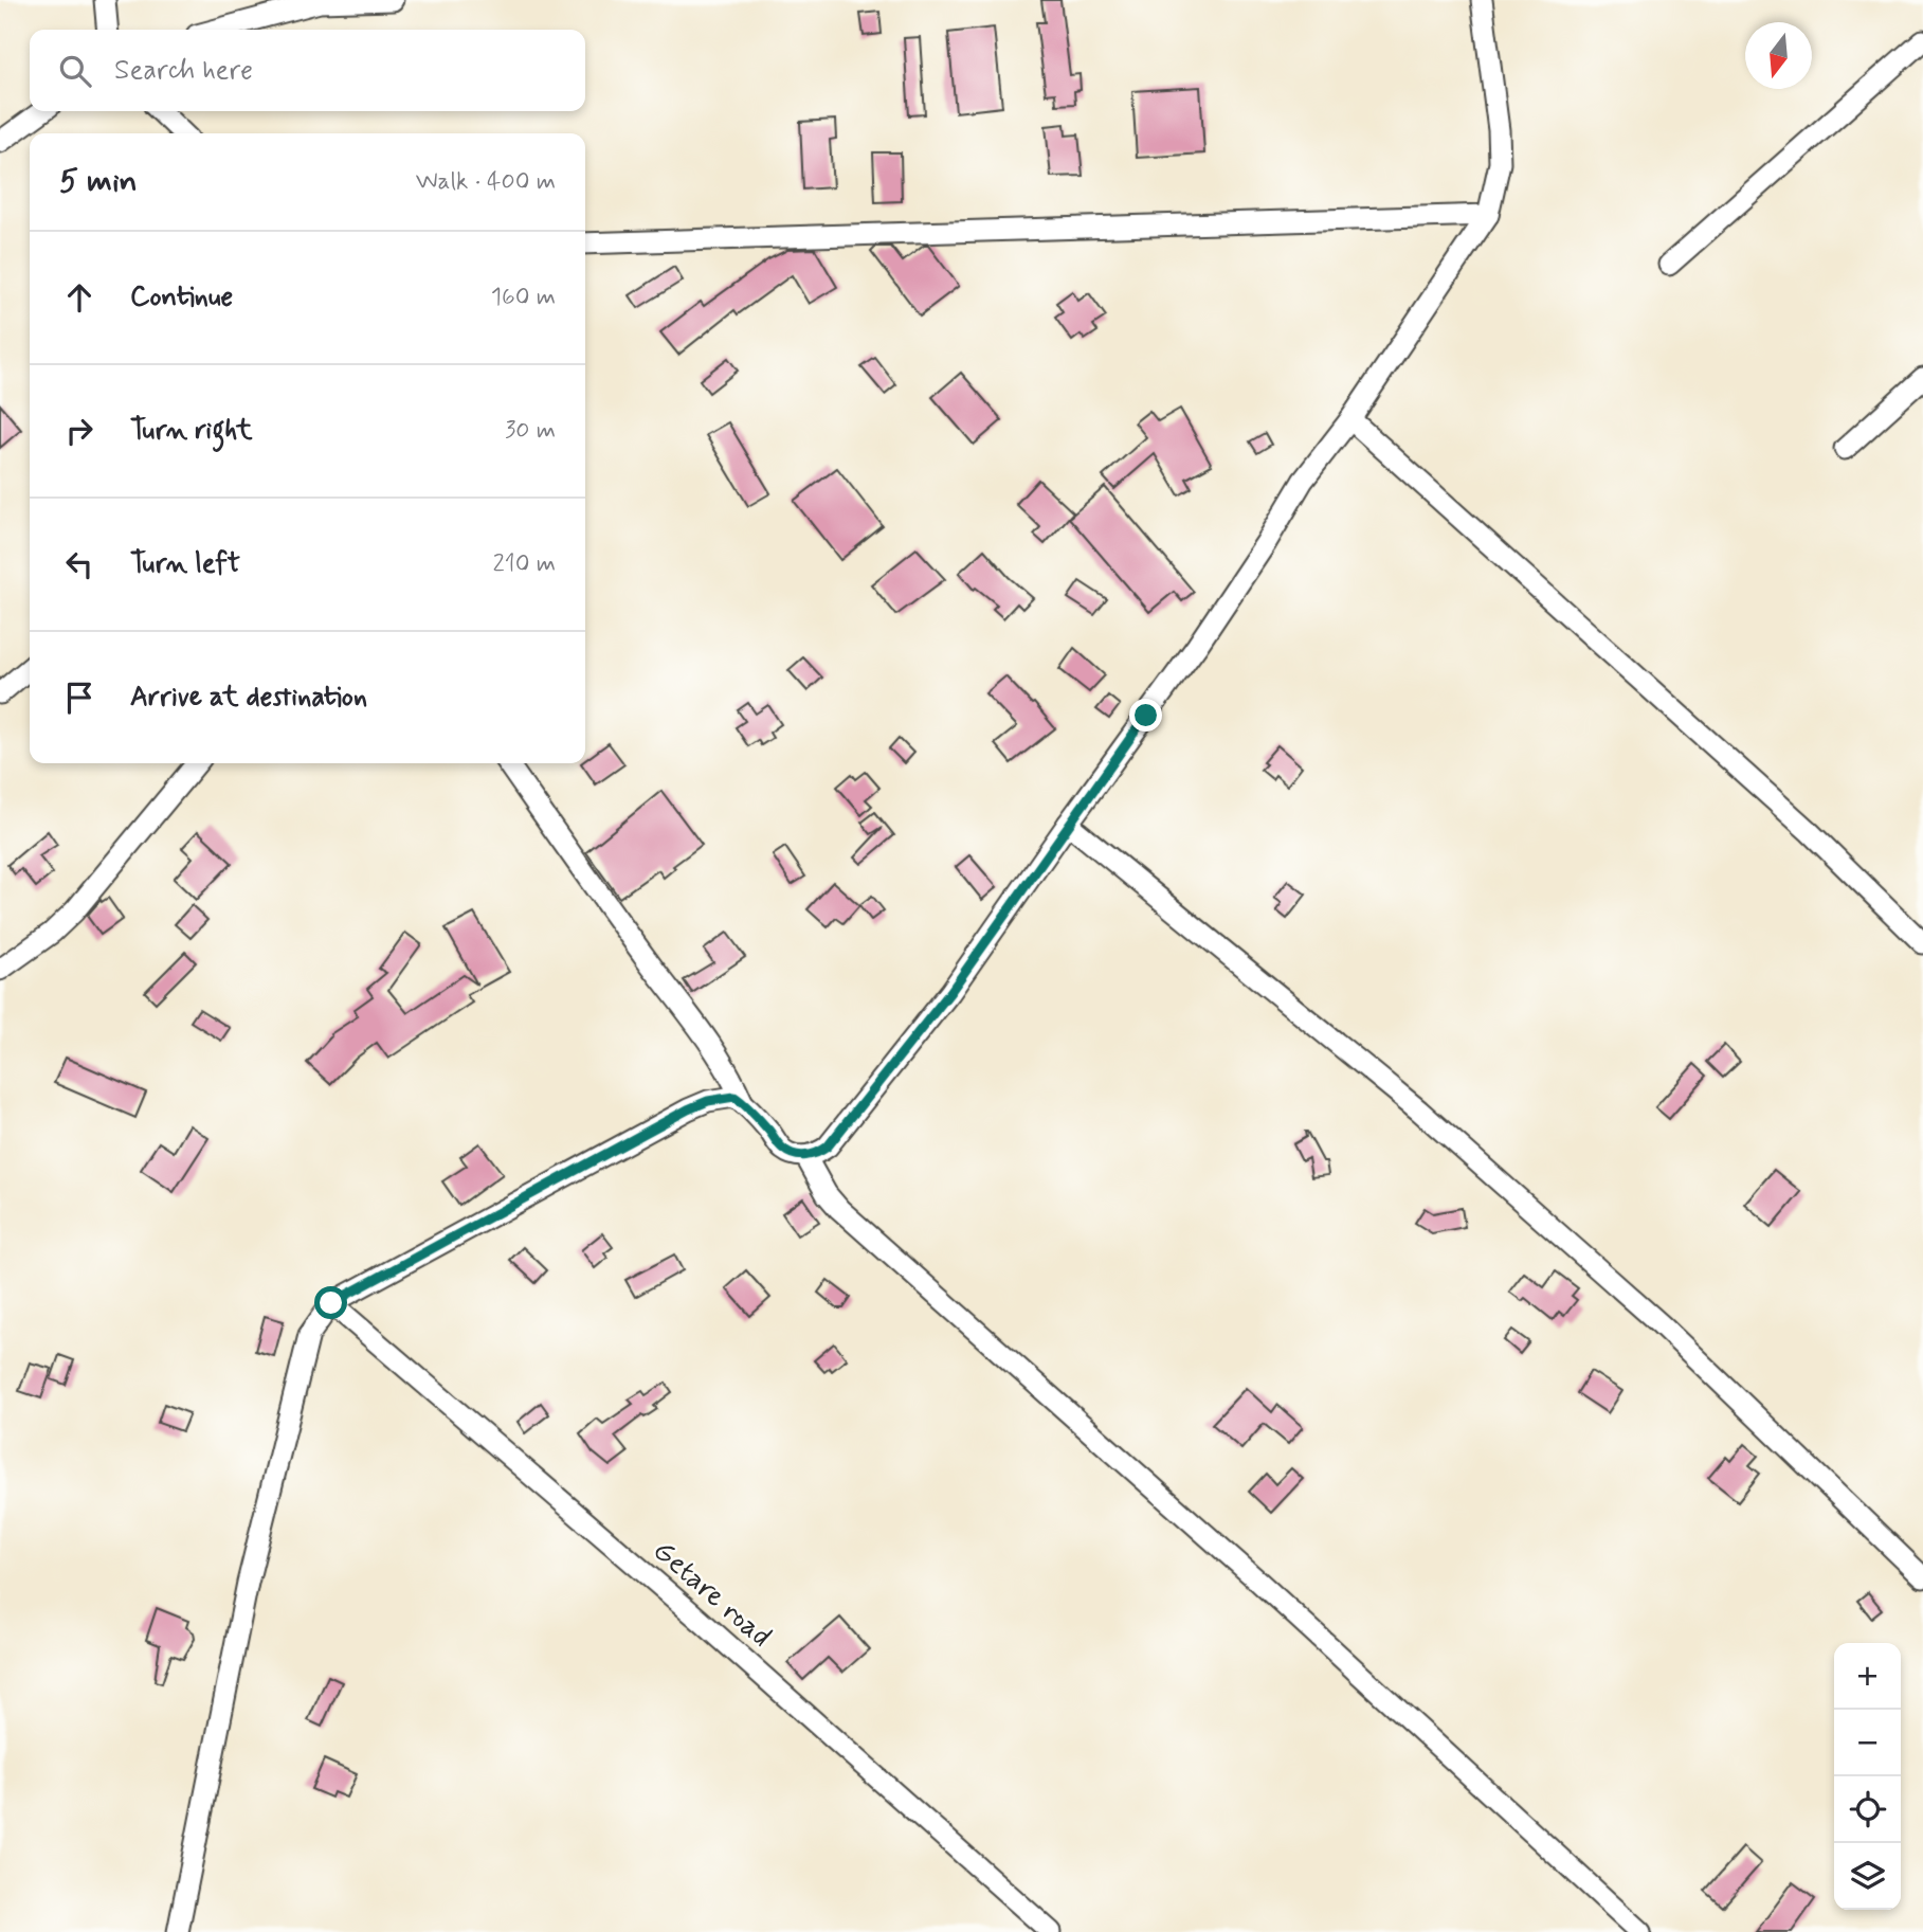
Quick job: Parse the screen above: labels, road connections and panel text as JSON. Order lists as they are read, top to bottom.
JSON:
{
  "streets": {
    "street": ["Getare road"]
  },
  "north": "bottom",
  "page": {
    "search": "Search here",
    "heading": ["5 min", "Walk · 400 m"],
    "list": [
      ["Continue", "160 m"],
      ["Turn right", "30 m"],
      ["Turn left", "210 m"],
      "Arrive at destination"
    ],
    "map_buttons": ["+", "−"]
  }
}
